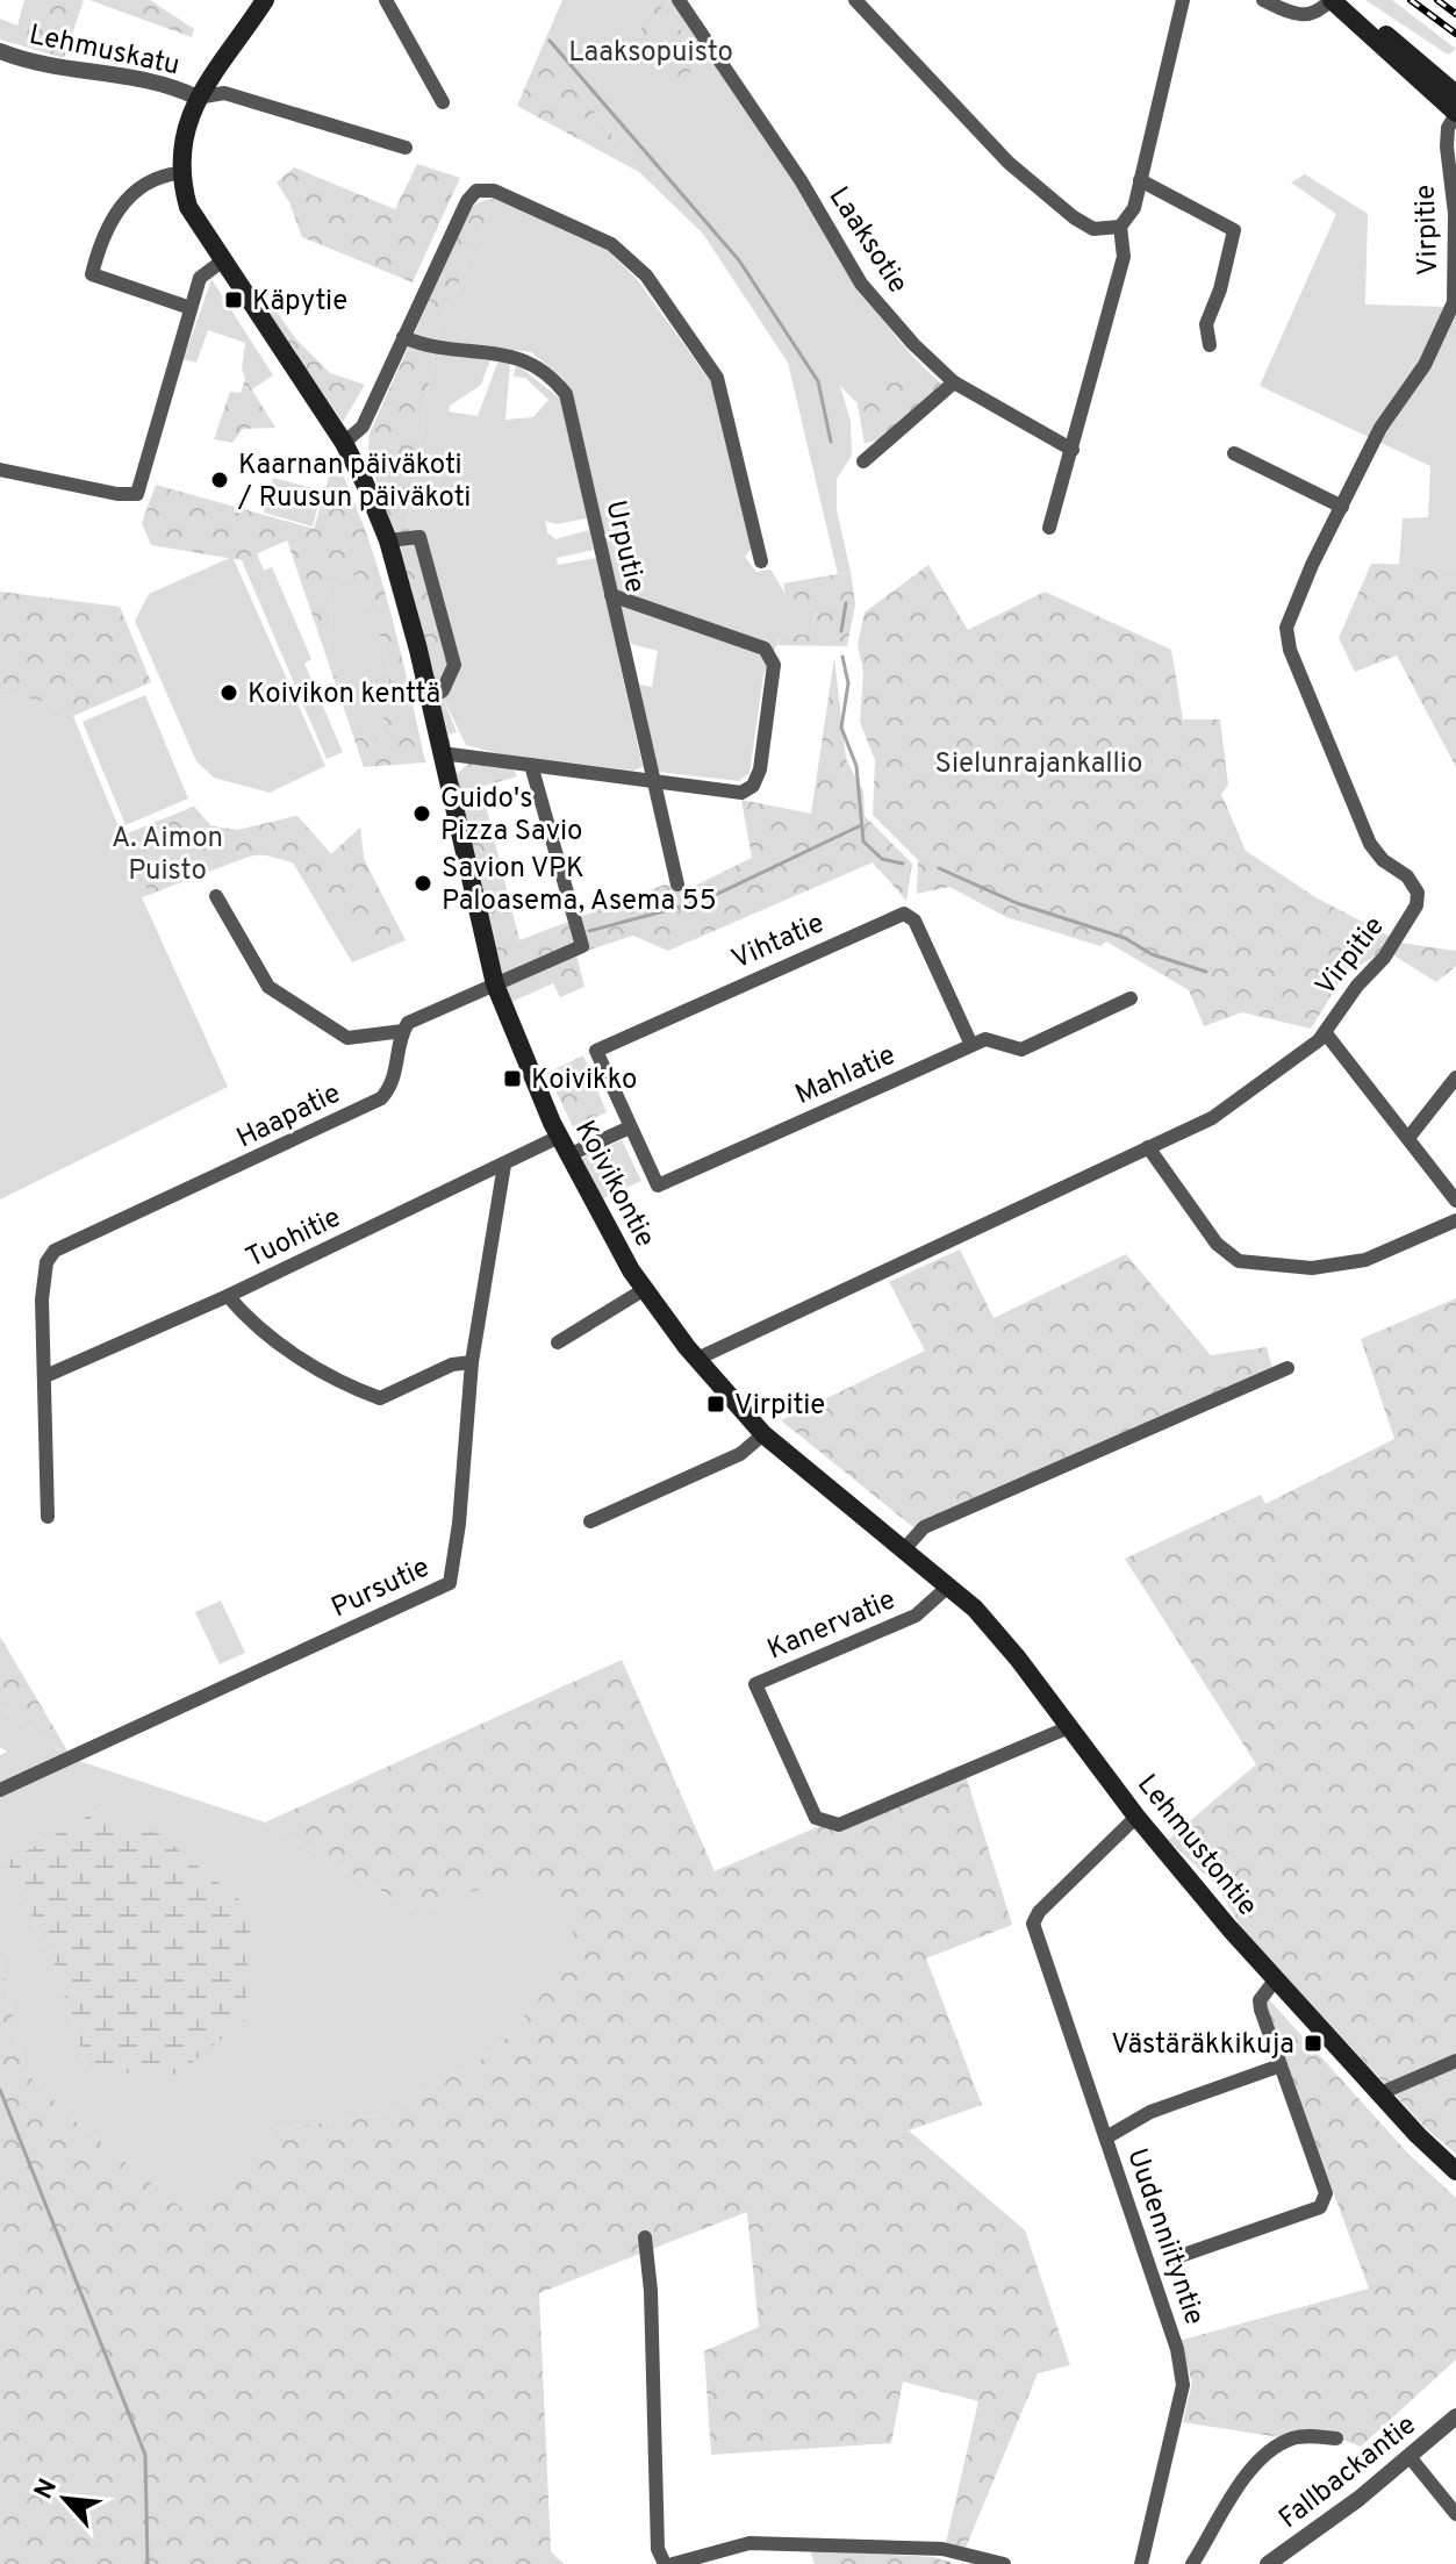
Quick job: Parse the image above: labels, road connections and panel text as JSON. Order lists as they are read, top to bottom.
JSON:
{
  "streets": {
    "main road": ["Koivikontie", "Lehmustontie"],
    "street": [
      "Lehmuskatu",
      "Virpitie",
      "Laaksotie",
      "Urputie",
      "Vihtatie",
      "Mahlatie",
      "Haapatie",
      "Tuohitie",
      "Pursutie",
      "Kanervatie",
      "Uudenniityntie",
      "Fallbackantie"
    ]
  },
  "crossings": [
    ["Lehmuskatu", "Koivikontie"],
    ["Virpitie", "Koivikontie"],
    ["Vihtatie", "Mahlatie"],
    ["Haapatie", "Tuohitie"],
    ["Koivikontie", "Tuohitie"],
    ["Koivikontie", "Lehmustontie"],
    ["Tuohitie", "Pursutie"],
    ["Kanervatie", "Lehmustontie"],
    ["Lehmustontie", "Uudenniityntie"]
  ],
  "parks": ["Laaksopuisto", "Sielunrajankallio", "A. Aimon Puisto"],
  "places": {
    "transit": [
      "Käpytie",
      "Koivikko",
      "Virpitie",
      "Västäräkkikuja"
    ],
    "other": [
      "Kaarnan päiväkoti / Ruusun päiväkoti",
      "Koivikon kenttä",
      "Guido's Pizza Savio",
      "Savion VPK Paloasema, Asema 55"
    ]
  },
  "north": "top left"
}
